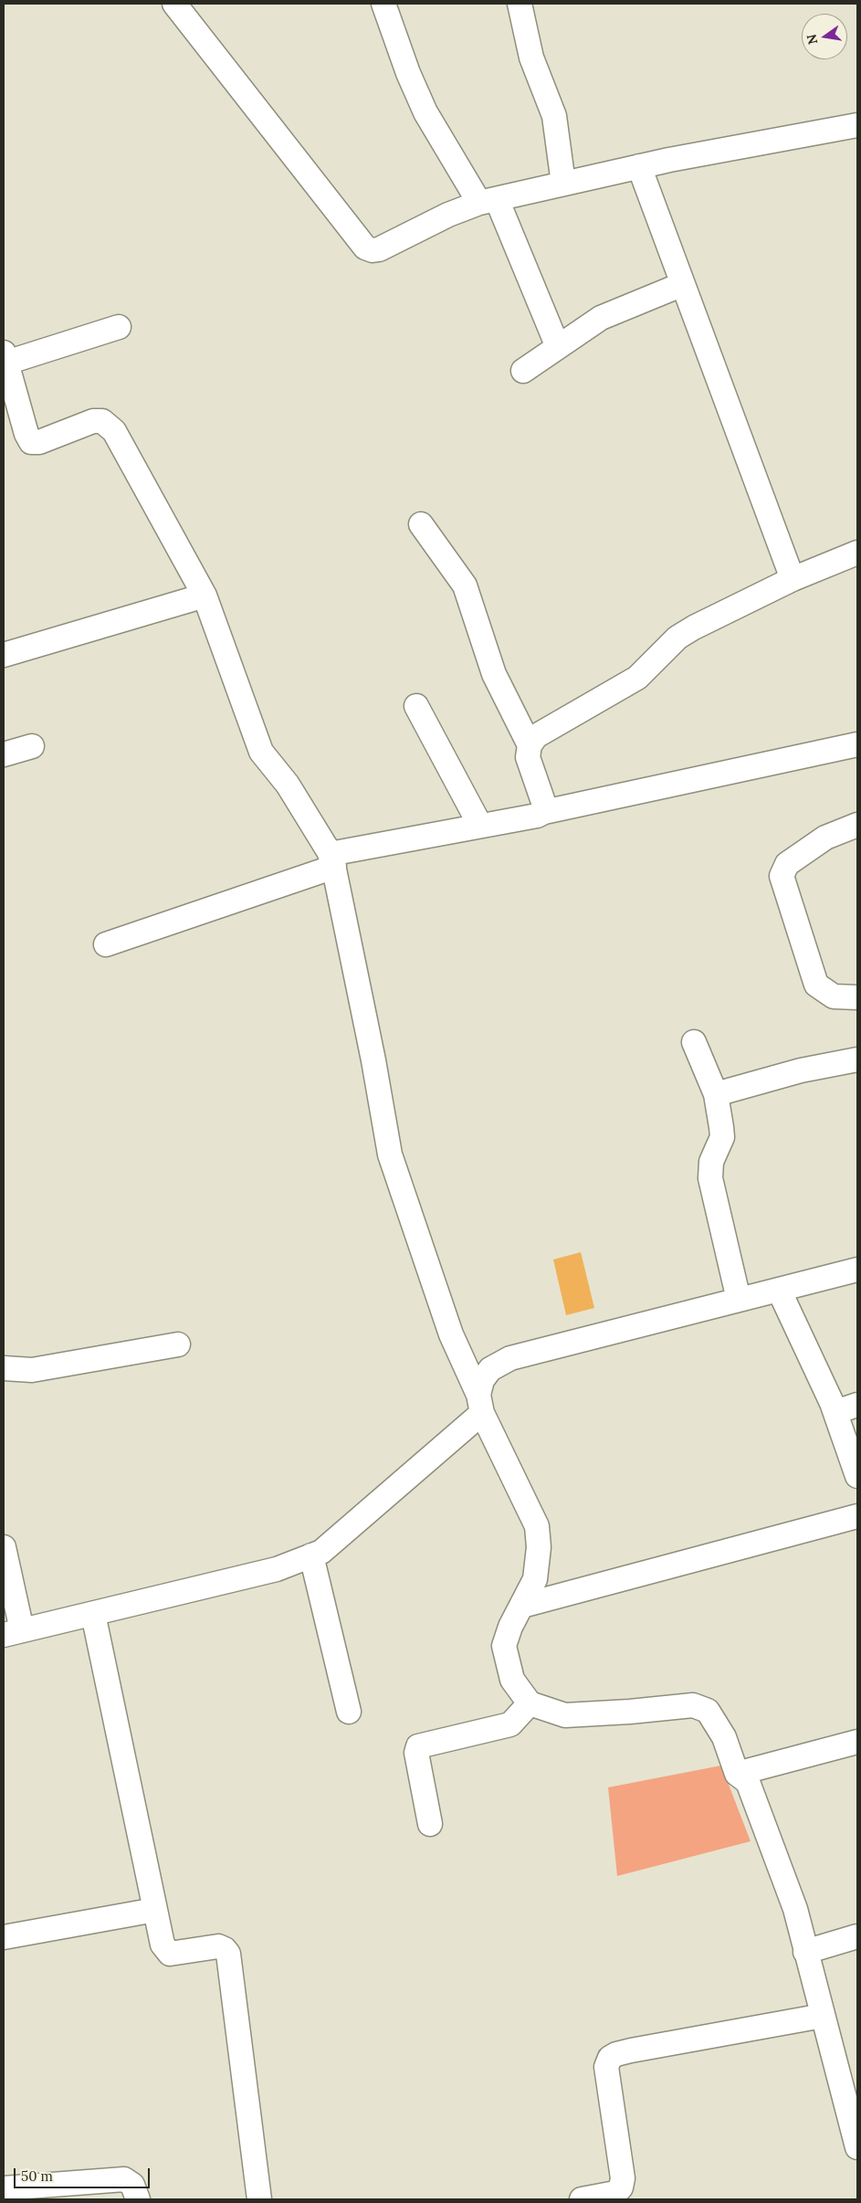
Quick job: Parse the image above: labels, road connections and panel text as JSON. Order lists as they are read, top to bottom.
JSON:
{
  "scale_bar": "50 m",
  "north": "left"
}
